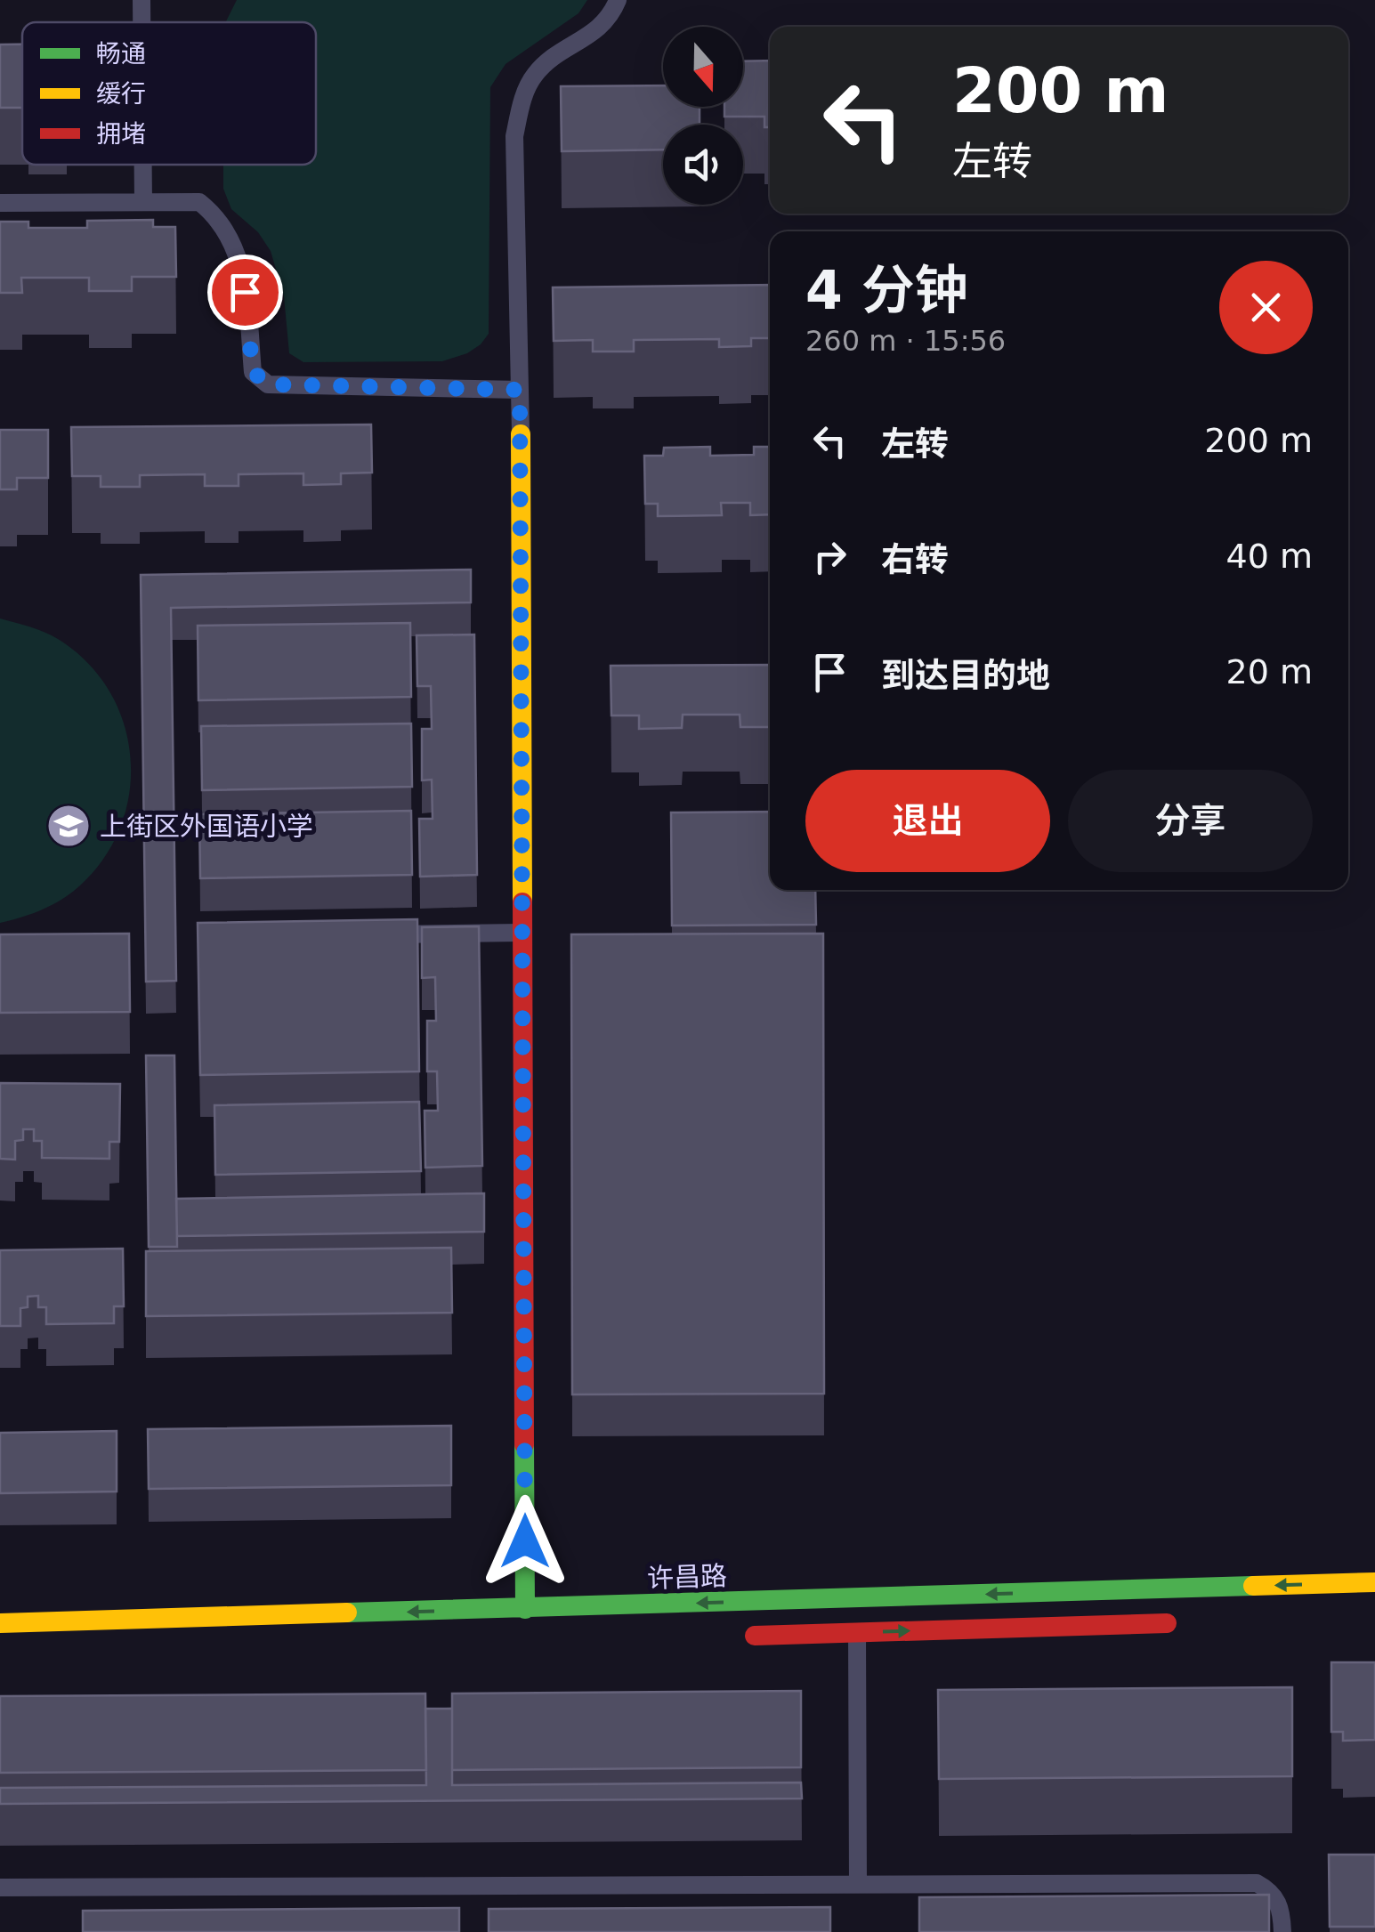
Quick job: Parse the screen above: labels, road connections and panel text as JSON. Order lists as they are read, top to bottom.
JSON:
{
  "streets": {
    "street": ["许昌路"]
  },
  "places": {
    "school or university": ["上街区外国语小学"]
  },
  "legend": ["畅通", "缓行", "拥堵"],
  "north": "bottom",
  "page": {
    "turn": ["200 m", "左转"],
    "heading": ["4 分钟", "260 m · 15:56"],
    "list": [
      {
        "name": "左转",
        "value": "200 m"
      },
      {
        "name": "右转",
        "value": "40 m"
      },
      {
        "name": "到达目的地",
        "value": "20 m"
      }
    ],
    "buttons": ["退出", "分享"]
  }
}
